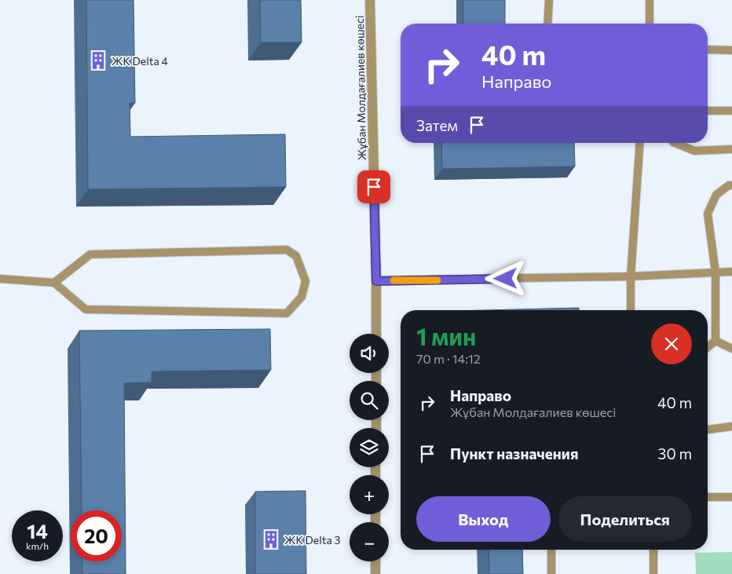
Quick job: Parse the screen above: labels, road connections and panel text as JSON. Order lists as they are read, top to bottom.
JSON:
{
  "streets": {
    "street": ["Жұбан Молдағалиев көшесі"]
  },
  "places": {
    "building": ["ЖК Delta 4", "ЖК Delta 3"]
  },
  "page": {
    "turn": ["40 m", "Направо"],
    "then": "Затем",
    "heading": ["1 мин", "70 m · 14:12"],
    "map_buttons": ["+", "−"],
    "list": [
      {
        "name": "Направо",
        "note": "Жұбан Молдағалиев көшесі",
        "value": "40 m"
      },
      {
        "name": "Пункт назначения",
        "value": "30 m"
      }
    ],
    "buttons": ["Выход", "Поделиться"],
    "speed": "14 km/h",
    "limit": "20"
  }
}
